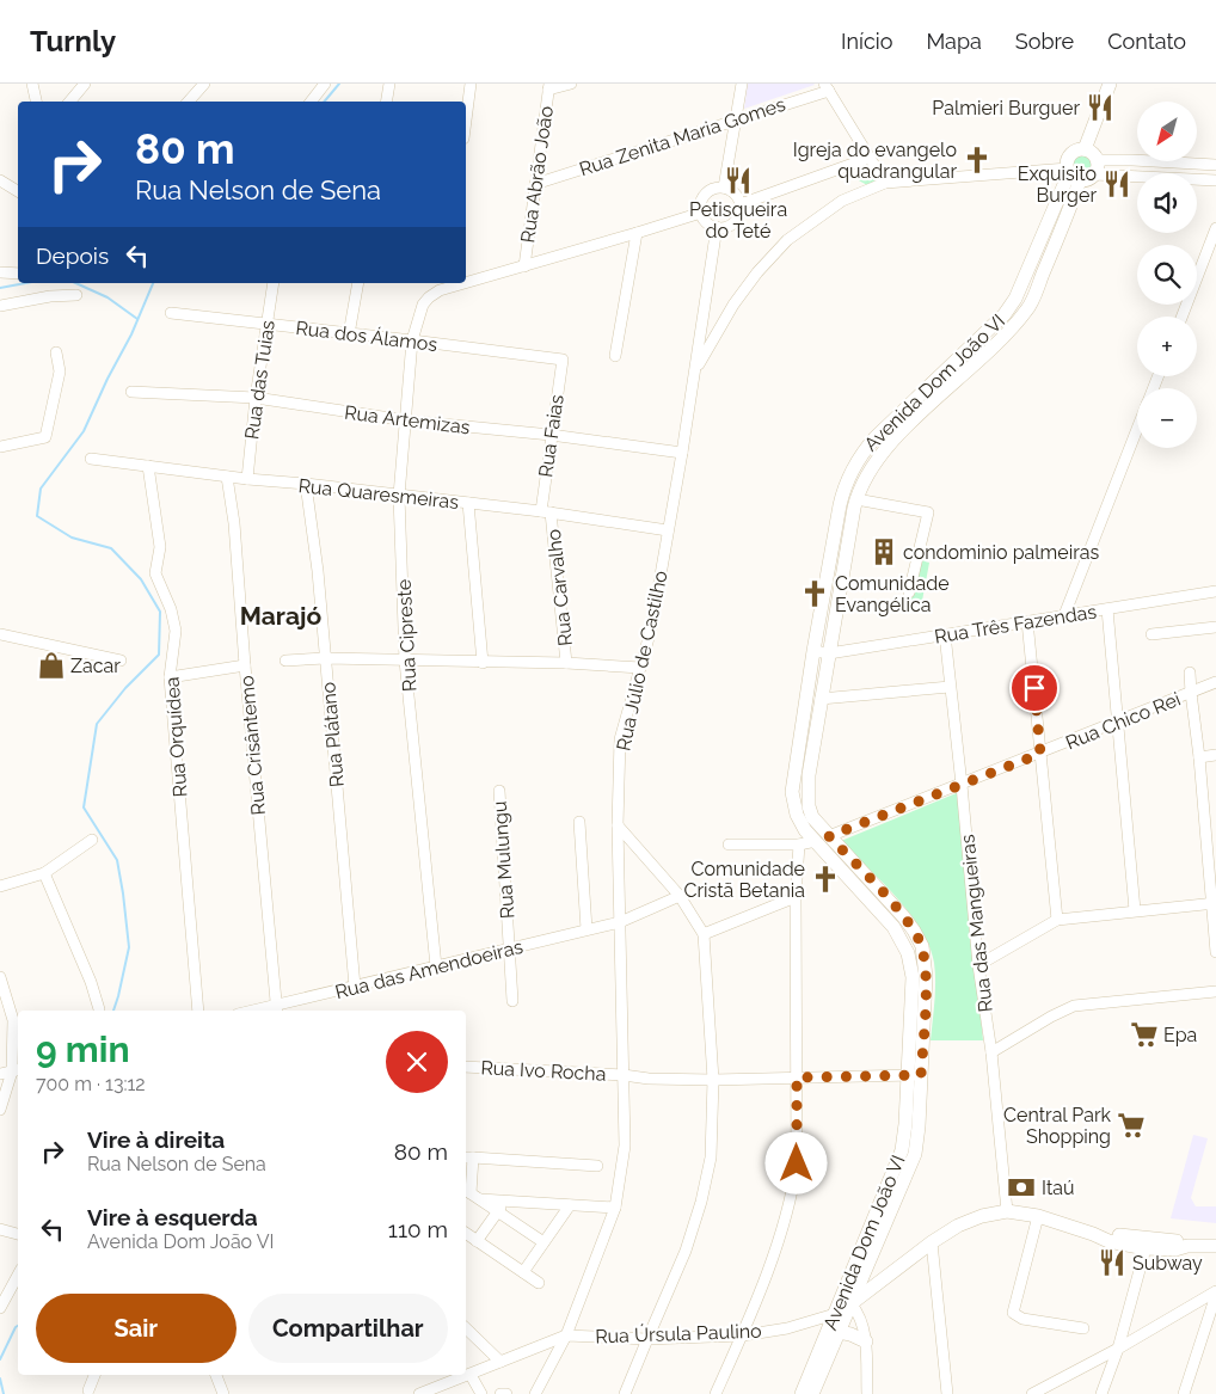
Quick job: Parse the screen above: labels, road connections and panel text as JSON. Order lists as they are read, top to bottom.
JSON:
{
  "streets": {
    "main road": ["Avenida Dom João VI", "Rua Úrsula Paulino"],
    "street": [
      "Rua Zenita Maria Gomes",
      "Rua Abrão João",
      "Rua dos Álamos",
      "Rua das Tuias",
      "Rua Artemizas",
      "Rua Faias",
      "Rua Quaresmeiras",
      "Rua Carvalho",
      "Rua Três Fazendas",
      "Rua Cipreste",
      "Rua Júlio de Castilho",
      "Rua Chico Rei",
      "Rua Plátano",
      "Rua Orquídea",
      "Rua Crisântemo",
      "Rua Mulungu",
      "Rua das Mangueiras",
      "Rua das Amendoeiras",
      "Rua Ivo Rocha"
    ]
  },
  "crossings": [
    ["Rua Zenita Maria Gomes", "Rua Abrão João"],
    ["Rua dos Álamos", "Rua das Tuias"],
    ["Rua dos Álamos", "Rua Faias"],
    ["Rua dos Álamos", "Rua Cipreste"],
    ["Rua das Tuias", "Rua Artemizas"],
    ["Rua das Tuias", "Rua Quaresmeiras"],
    ["Avenida Dom João VI", "Rua Três Fazendas"],
    ["Avenida Dom João VI", "Rua Júlio de Castilho"],
    ["Avenida Dom João VI", "Rua Chico Rei"],
    ["Avenida Dom João VI", "Rua Ivo Rocha"],
    ["Avenida Dom João VI", "Rua Úrsula Paulino"],
    ["Rua Artemizas", "Rua Faias"],
    ["Rua Artemizas", "Rua Cipreste"],
    ["Rua Artemizas", "Rua Júlio de Castilho"],
    ["Rua Faias", "Rua Quaresmeiras"],
    ["Rua Faias", "Rua Carvalho"],
    ["Rua Quaresmeiras", "Rua Carvalho"],
    ["Rua Quaresmeiras", "Rua Cipreste"],
    ["Rua Quaresmeiras", "Rua Júlio de Castilho"],
    ["Rua Quaresmeiras", "Rua Plátano"],
    ["Rua Quaresmeiras", "Rua Orquídea"],
    ["Rua Quaresmeiras", "Rua Crisântemo"],
    ["Rua Três Fazendas", "Rua das Mangueiras"],
    ["Rua Cipreste", "Rua das Amendoeiras"],
    ["Rua Júlio de Castilho", "Rua das Amendoeiras"],
    ["Rua Júlio de Castilho", "Rua Ivo Rocha"],
    ["Rua Júlio de Castilho", "Rua Úrsula Paulino"],
    ["Rua Chico Rei", "Rua das Mangueiras"],
    ["Rua Plátano", "Rua das Amendoeiras"],
    ["Rua Crisântemo", "Rua das Amendoeiras"],
    ["Rua Mulungu", "Rua das Amendoeiras"],
    ["Rua das Mangueiras", "Rua Úrsula Paulino"]
  ],
  "districts": ["Marajó"],
  "places": {
    "restaurant": [
      "Palmieri Burguer",
      "Petisqueira do Teté",
      "Exquisito Burger",
      "Subway"
    ],
    "church": ["Igreja do evangelo quadrangular", "Comunidade Evangélica", "Comunidade Cristã Betania"],
    "building": ["condominio palmeiras"],
    "shop": ["Zacar"],
    "supermarket": ["Epa", "Central Park Shopping"],
    "bank": ["Itaú"]
  },
  "north": "bottom left",
  "page": {
    "header": "Turnly",
    "nav": [
      "Início",
      "Mapa",
      "Sobre",
      "Contato"
    ],
    "map_buttons": ["+", "−"],
    "turn": ["80 m", "Rua Nelson de Sena"],
    "then": "Depois",
    "heading": ["9 min", "700 m · 13:12"],
    "list": [
      {
        "name": "Vire à direita",
        "note": "Rua Nelson de Sena",
        "value": "80 m"
      },
      {
        "name": "Vire à esquerda",
        "note": "Avenida Dom João VI",
        "value": "110 m"
      }
    ],
    "buttons": ["Sair", "Compartilhar"]
  }
}
